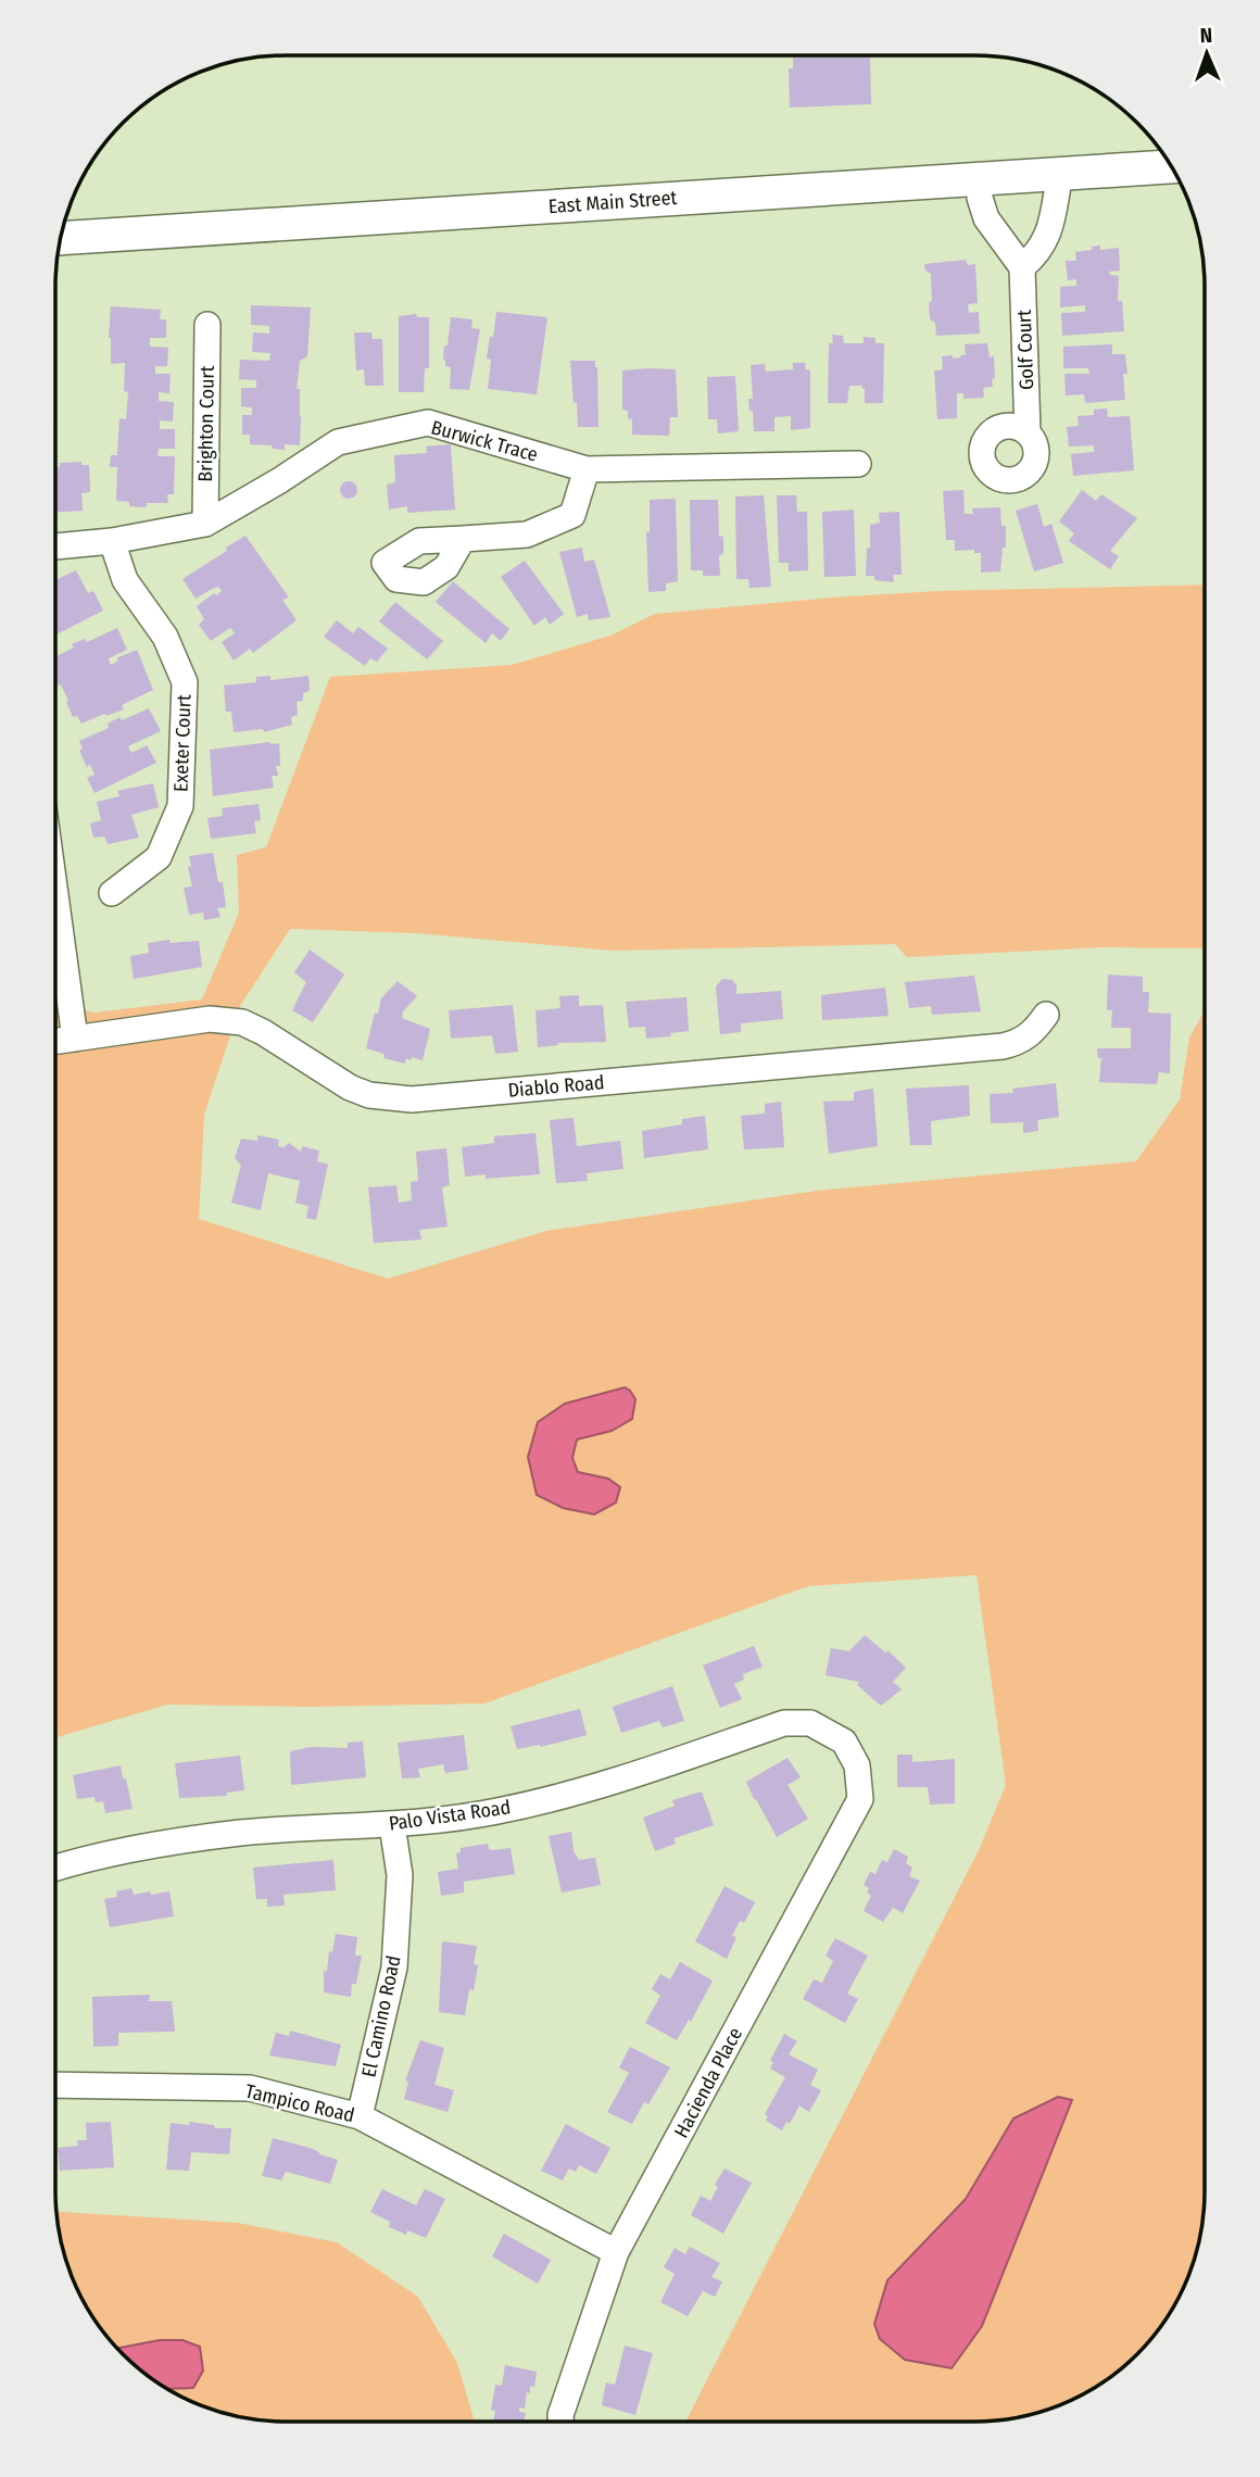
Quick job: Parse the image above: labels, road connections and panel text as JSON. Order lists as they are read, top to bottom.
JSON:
{
  "streets": {
    "main road": ["East Main Street"],
    "street": [
      "Golf Court",
      "Brighton Court",
      "Burwick Trace",
      "Exeter Court",
      "Diablo Road",
      "Palo Vista Road",
      "El Camino Road",
      "Hacienda Place",
      "Tampico Road"
    ]
  },
  "crossings": [
    ["Brighton Court", "Burwick Trace"],
    ["Burwick Trace", "Exeter Court"],
    ["Palo Vista Road", "El Camino Road"],
    ["Palo Vista Road", "Hacienda Place"],
    ["El Camino Road", "Tampico Road"],
    ["Hacienda Place", "Tampico Road"]
  ],
  "north": "top"
}
